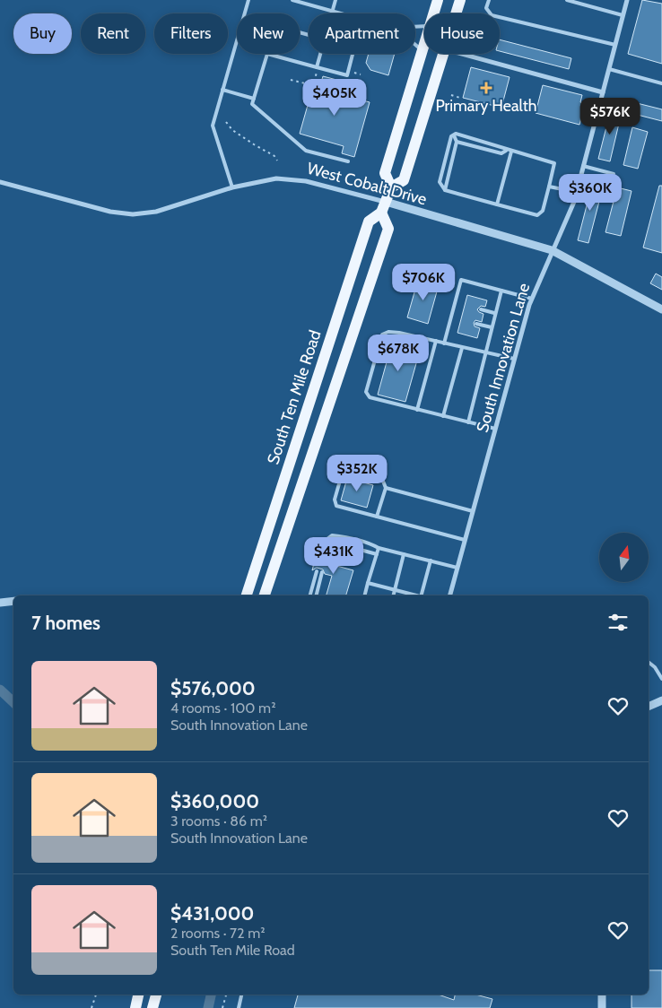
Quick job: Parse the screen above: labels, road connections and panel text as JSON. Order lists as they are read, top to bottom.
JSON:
{
  "streets": {
    "main road": ["South Ten Mile Road"],
    "street": ["West Cobalt Drive", "South Innovation Lane"]
  },
  "crossings": [
    ["West Cobalt Drive", "South Innovation Lane"],
    ["West Cobalt Drive", "South Ten Mile Road"]
  ],
  "places": {
    "health": ["Primary Health"]
  },
  "north": "top",
  "page": {
    "chip": [
      "Buy",
      "Rent",
      "Filters",
      "New",
      "Apartment",
      "House"
    ],
    "price": [
      "$405K",
      "$576K",
      "$360K",
      "$706K",
      "$678K",
      "$352K",
      "$431K"
    ],
    "heading": "7 homes",
    "list": [
      {
        "name": "$576,000",
        "note": "4 rooms · 100 m² · South Innovation Lane"
      },
      {
        "name": "$360,000",
        "note": "3 rooms · 86 m² · South Innovation Lane"
      },
      {
        "name": "$431,000",
        "note": "2 rooms · 72 m² · South Ten Mile Road"
      }
    ]
  }
}
